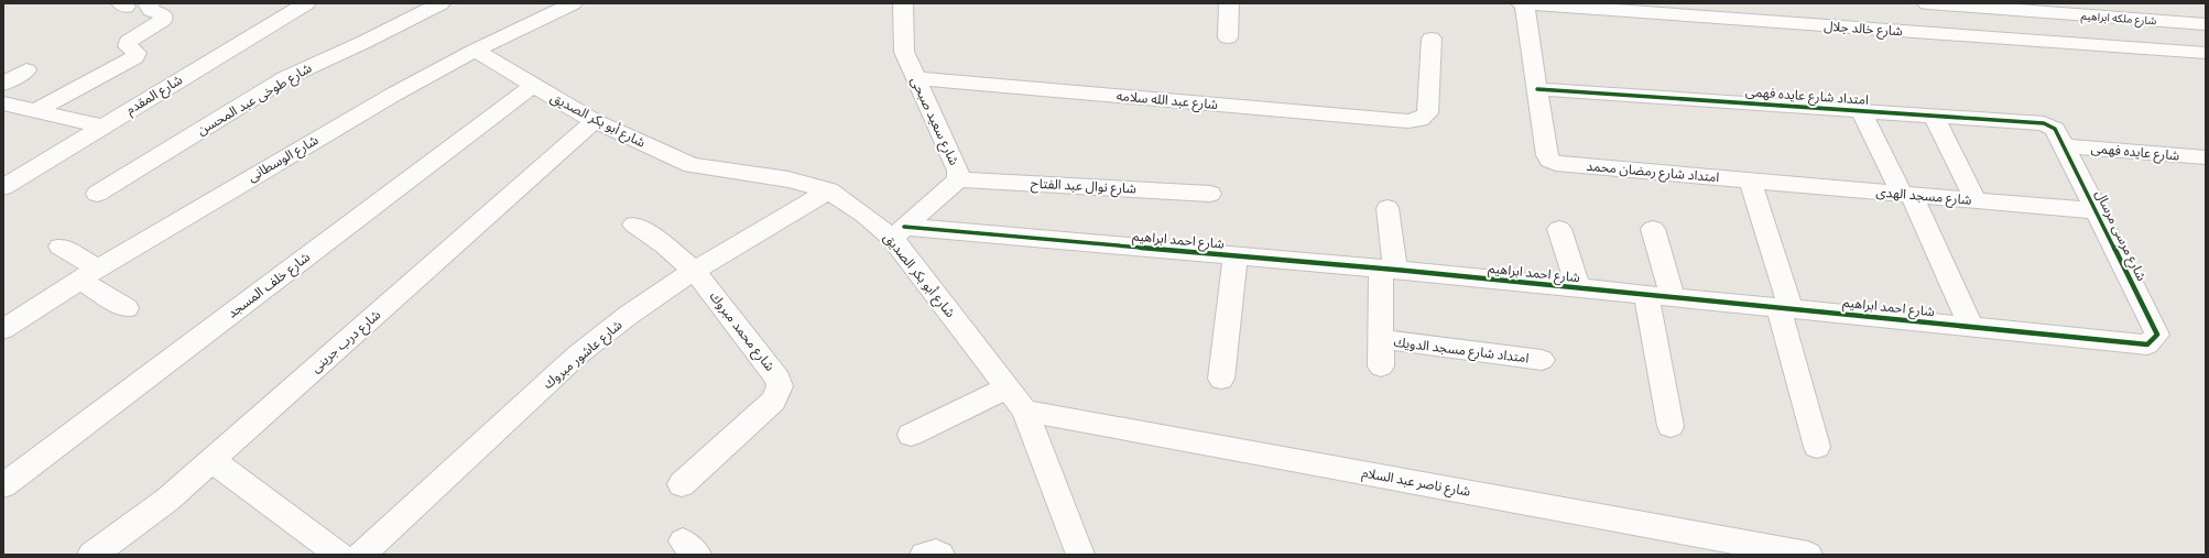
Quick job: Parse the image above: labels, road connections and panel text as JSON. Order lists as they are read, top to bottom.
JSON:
{
  "streets": {
    "street": [
      "شارع ملكه ابراهيم",
      "شارع خالد جلال",
      "شارع المقدم",
      "امتداد شارع عايده فهمى",
      "شارع طوخى عبد المحسن",
      "شارع عبد الله سلامه",
      "شارع أبو بكر الصديق",
      "شارع سعيد صبحى",
      "شارع عايده فهمى",
      "شارع الوسطانى",
      "امتداد شارع رمضان محمد",
      "شارع نوال عبد الفتاح",
      "شارع مسجد الهدى",
      "شارع مرسى مرسال",
      "شارع احمد ابراهيم",
      "شارع خلف المسجد",
      "شارع محمد مبروك",
      "شارع درب جرينى",
      "امتداد شارع مسجد الدويك",
      "شارع عاشور مبروك",
      "شارع ناصر عبد السلام"
    ]
  },
  "crossings": [
    ["امتداد شارع عايده فهمى", "شارع عايده فهمى"],
    ["امتداد شارع عايده فهمى", "امتداد شارع رمضان محمد"],
    ["امتداد شارع عايده فهمى", "شارع مرسى مرسال"],
    ["شارع عبد الله سلامه", "شارع سعيد صبحى"],
    ["شارع أبو بكر الصديق", "شارع سعيد صبحى"],
    ["شارع أبو بكر الصديق", "شارع الوسطانى"],
    ["شارع أبو بكر الصديق", "شارع احمد ابراهيم"],
    ["شارع أبو بكر الصديق", "شارع خلف المسجد"],
    ["شارع أبو بكر الصديق", "شارع درب جرينى"],
    ["شارع أبو بكر الصديق", "شارع عاشور مبروك"],
    ["شارع أبو بكر الصديق", "شارع ناصر عبد السلام"],
    ["شارع سعيد صبحى", "شارع نوال عبد الفتاح"],
    ["شارع سعيد صبحى", "شارع احمد ابراهيم"],
    ["شارع عايده فهمى", "شارع مرسى مرسال"],
    ["امتداد شارع رمضان محمد", "شارع مسجد الهدى"],
    ["شارع مسجد الهدى", "شارع مرسى مرسال"],
    ["شارع مرسى مرسال", "شارع احمد ابراهيم"],
    ["شارع محمد مبروك", "شارع عاشور مبروك"]
  ]
}
